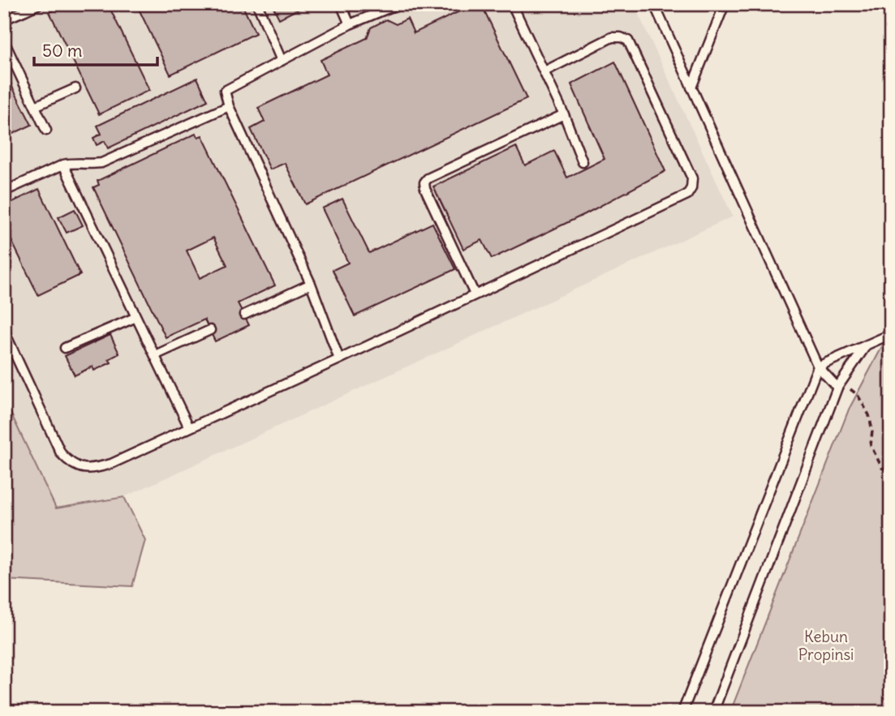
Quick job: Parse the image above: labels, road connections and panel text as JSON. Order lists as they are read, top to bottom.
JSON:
{
  "parks": ["Kebun Propinsi"],
  "scale_bar": "50 m"
}
